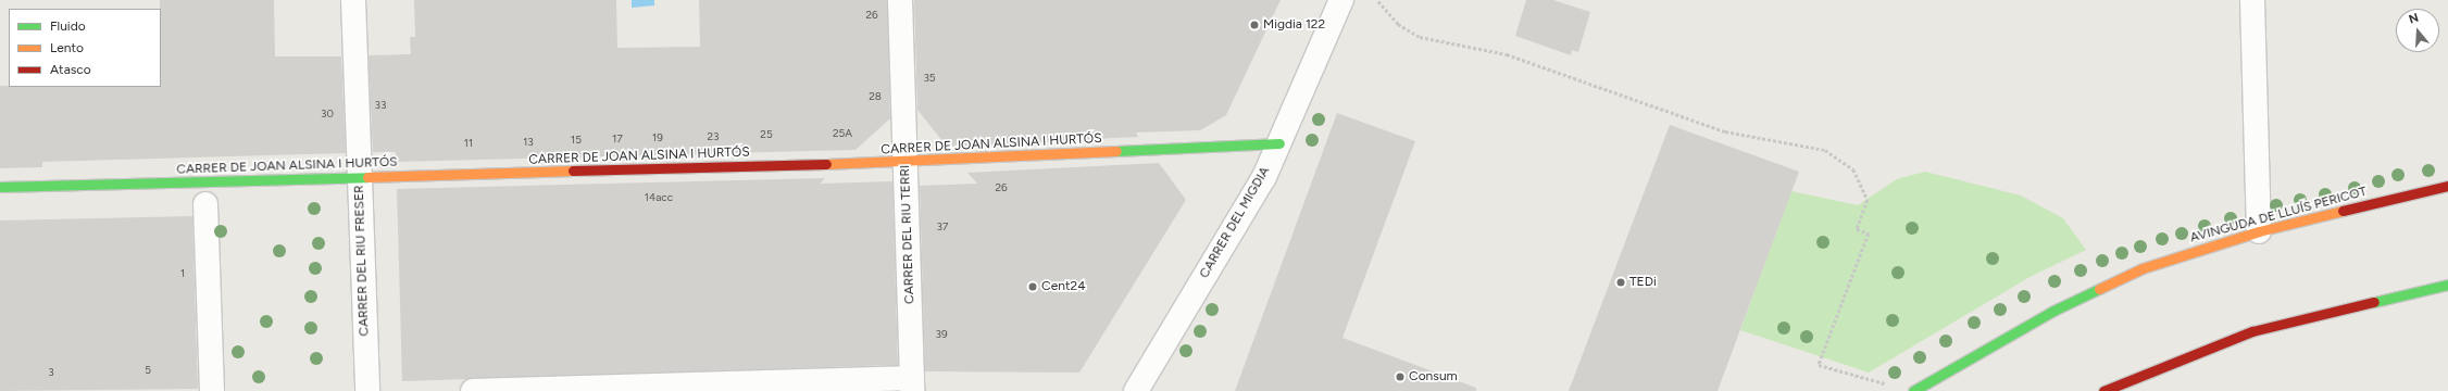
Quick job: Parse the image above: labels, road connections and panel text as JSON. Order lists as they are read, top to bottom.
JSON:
{
  "streets": {
    "street": [
      "CARRER DE JOAN ALSINA I HURTÓS",
      "AVINGUDA DE LLUÍS PERICOT",
      "CARRER DEL MIGDIA",
      "CARRER DEL RIU TERRI",
      "CARRER DEL RIU FRESER"
    ]
  },
  "crossings": [
    ["CARRER DE JOAN ALSINA I HURTÓS", "CARRER DEL MIGDIA"],
    ["CARRER DE JOAN ALSINA I HURTÓS", "CARRER DEL RIU TERRI"],
    ["CARRER DE JOAN ALSINA I HURTÓS", "CARRER DEL RIU FRESER"]
  ],
  "places": [
    "Migdia 122",
    "TEDi",
    "Cent24",
    "Consum"
  ],
  "house_numbers": [
    "26",
    "35",
    "28",
    "33",
    "30",
    "25A",
    "25",
    "23",
    "19",
    "17",
    "15",
    "13",
    "11",
    "26",
    "14acc",
    "37",
    "1",
    "39",
    "5",
    "3"
  ],
  "legend": ["Fluido", "Lento", "Atasco"],
  "north": "top"
}
